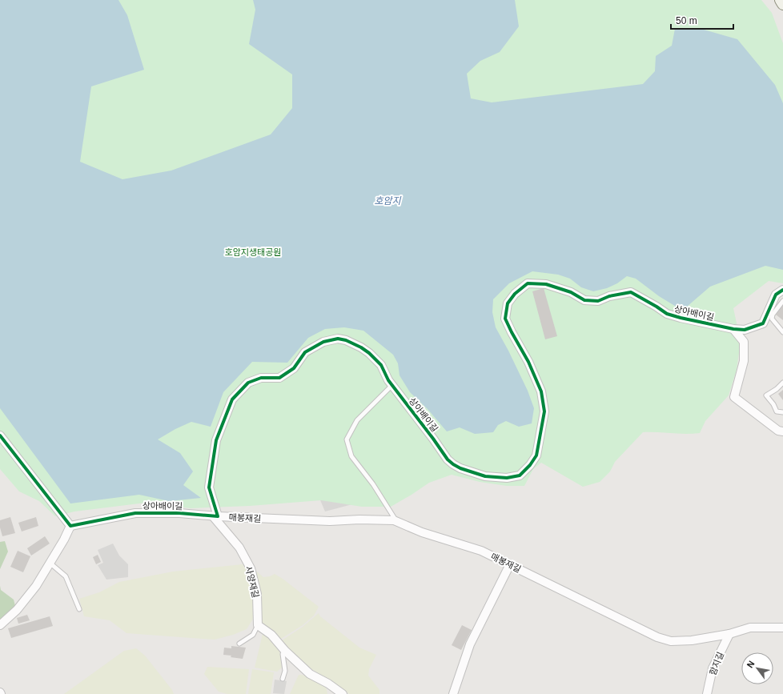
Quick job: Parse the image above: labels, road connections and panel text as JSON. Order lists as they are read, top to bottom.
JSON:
{
  "streets": {
    "street": [
      "상아배이길",
      "매봉재길",
      "사양재길",
      "함지길"
    ]
  },
  "crossings": [
    ["상아배이길", "매봉재길"],
    ["상아배이길", "사양재길"],
    ["매봉재길", "사양재길"],
    ["매봉재길", "함지길"]
  ],
  "water": ["호암지"],
  "parks": ["호암지생태공원"],
  "scale_bar": "50 m",
  "north": "top left"
}
